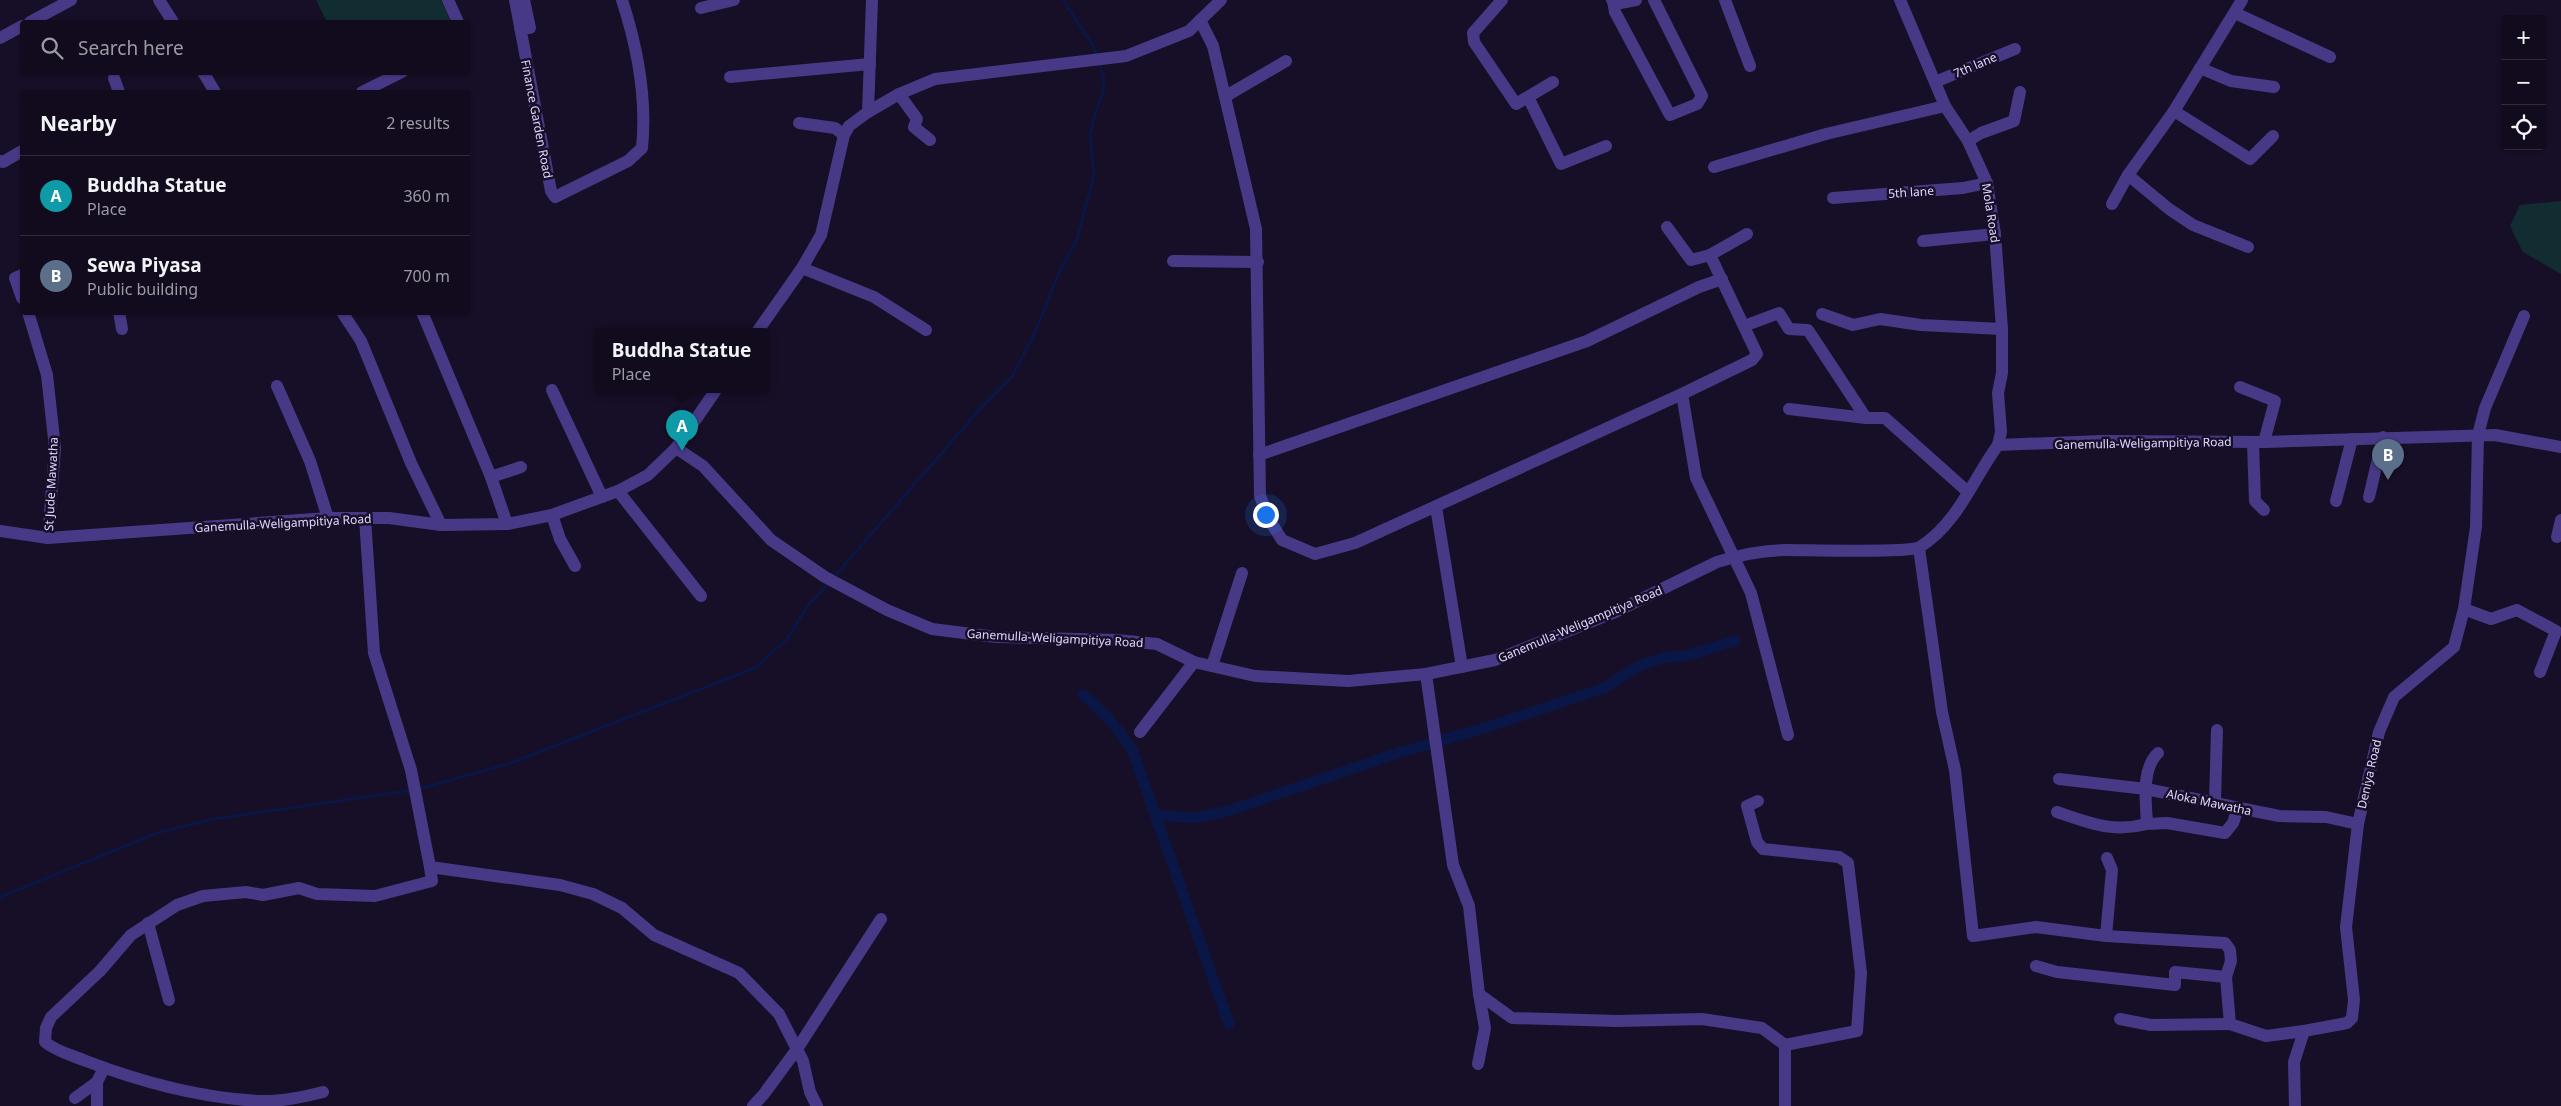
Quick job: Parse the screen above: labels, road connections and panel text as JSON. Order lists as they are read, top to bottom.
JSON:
{
  "streets": {
    "street": [
      "7th lane",
      "Finance Garden Road",
      "5th lane",
      "Mola Road",
      "Ganemulla-Weligampitiya Road",
      "St Jude Mawatha",
      "Deniya Road",
      "Aloka Mawatha"
    ]
  },
  "crossings": [
    ["7th lane", "Mola Road"],
    ["5th lane", "Mola Road"],
    ["Mola Road", "Ganemulla-Weligampitiya Road"],
    ["Ganemulla-Weligampitiya Road", "St Jude Mawatha"],
    ["Ganemulla-Weligampitiya Road", "Deniya Road"],
    ["Deniya Road", "Aloka Mawatha"]
  ],
  "page": {
    "map_buttons": ["+", "−"],
    "search": "Search here",
    "heading": ["Nearby", "2 results"],
    "list": [
      {
        "mark": "A",
        "name": "Buddha Statue",
        "note": "Place",
        "value": "360 m"
      },
      {
        "mark": "B",
        "name": "Sewa Piyasa",
        "note": "Public building",
        "value": "700 m"
      }
    ],
    "popup": ["Buddha Statue", "Place"],
    "pins": ["A", "B"]
  }
}
